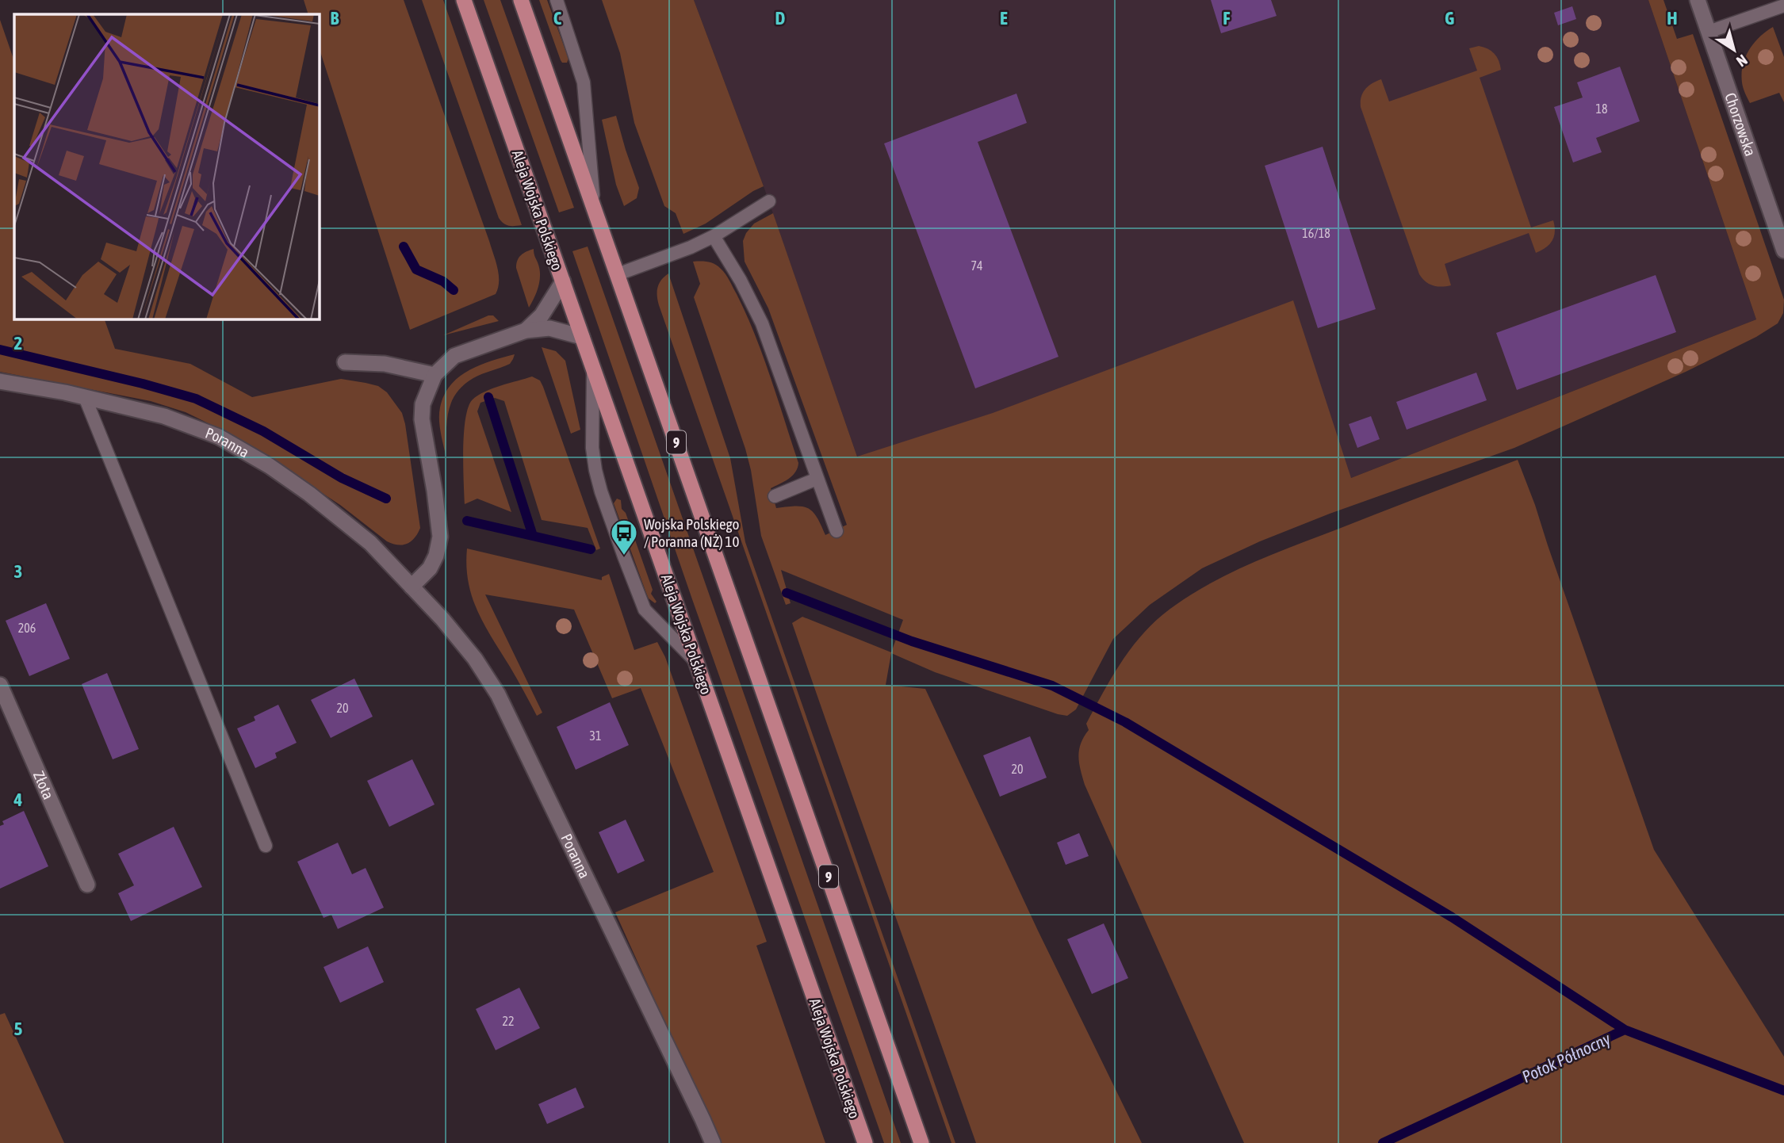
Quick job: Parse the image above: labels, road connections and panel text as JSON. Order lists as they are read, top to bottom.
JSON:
{
  "streets": {
    "main road": ["Aleja Wojska Polskiego", "9"],
    "street": ["Chorzowska", "Poranna", "Złota"]
  },
  "water": ["Potok Północny"],
  "places": {
    "bus stop": ["Wojska Polskiego / Poranna (NŻ) 10"]
  },
  "house_numbers": [
    "18",
    "16/18",
    "74",
    "206",
    "20",
    "31",
    "20",
    "22"
  ],
  "north": "bottom right",
  "grid": {
    "columns": [
      "B",
      "C",
      "D",
      "E",
      "F",
      "G",
      "H"
    ],
    "rows": [
      "2",
      "3",
      "4",
      "5"
    ]
  }
}
